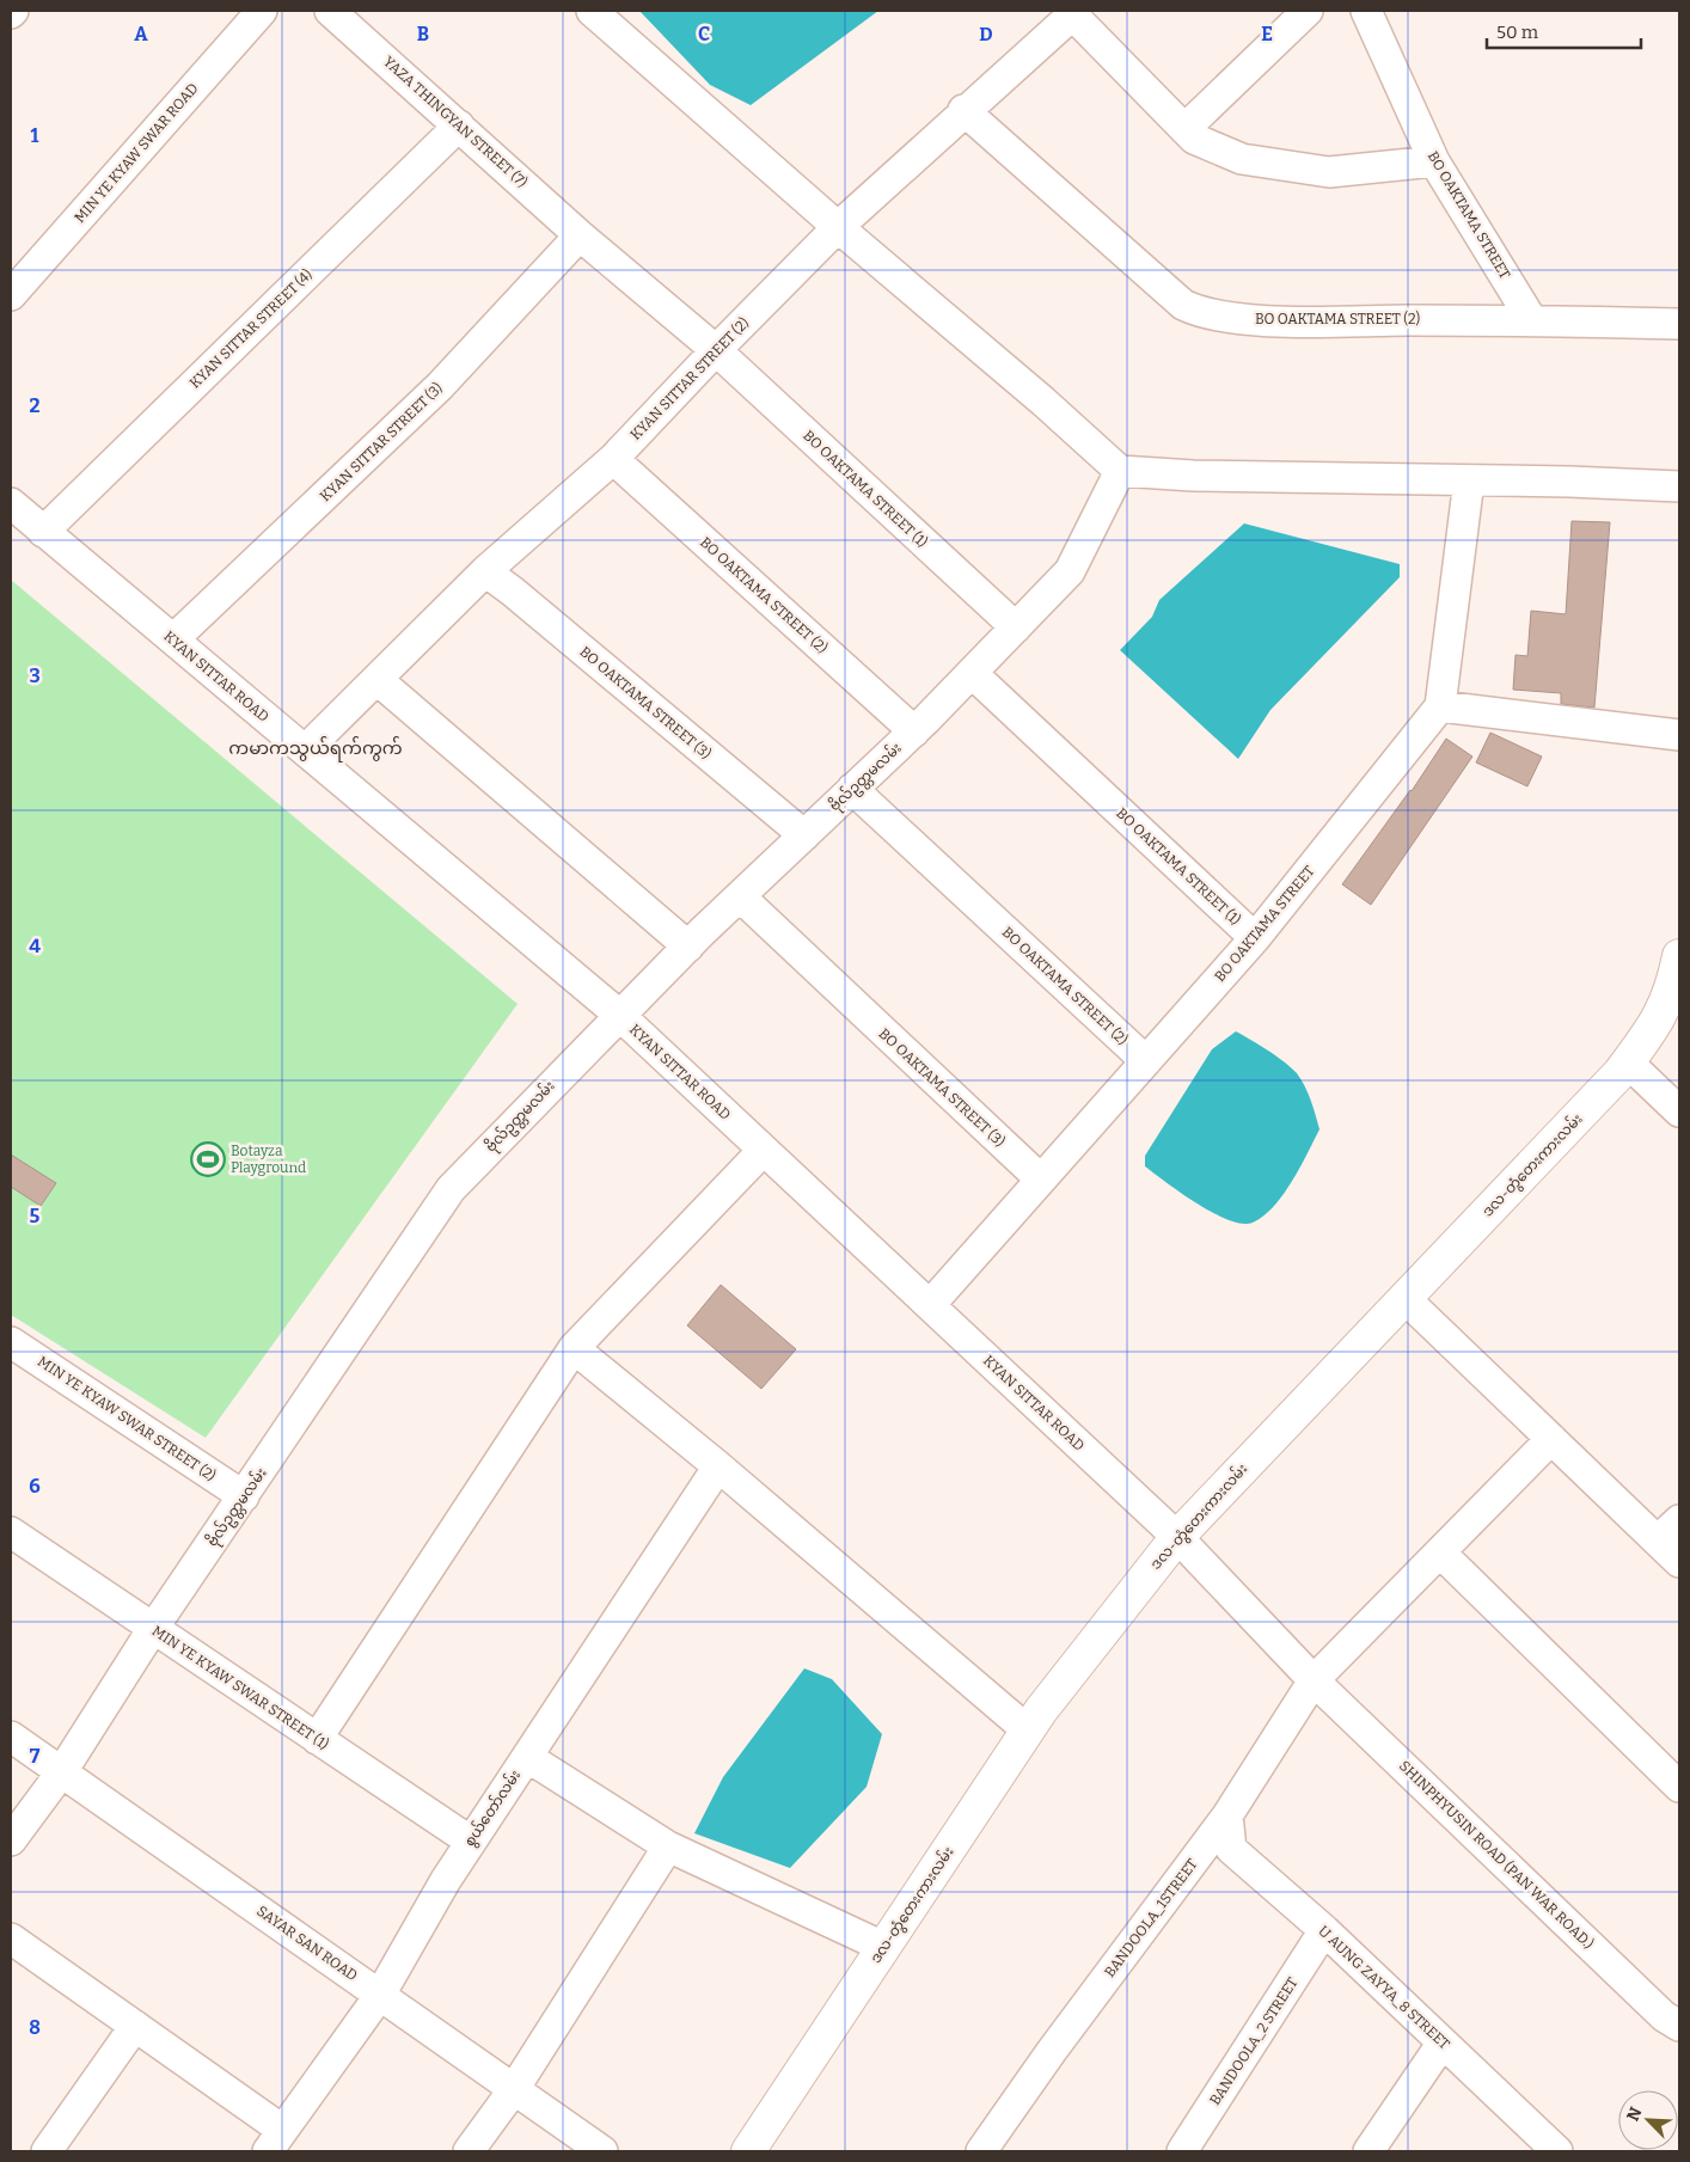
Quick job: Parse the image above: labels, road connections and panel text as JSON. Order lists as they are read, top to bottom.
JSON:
{
  "streets": {
    "main road": ["ဒလ-တွံတေးကားလမ်း"],
    "street": [
      "YAZA THINGYAN STREET (7)",
      "MIN YE KYAW SWAR ROAD",
      "BO OAKTAMA STREET",
      "BO OAKTAMA STREET (2)",
      "KYAN SITTAR STREET (4)",
      "KYAN SITTAR STREET (2)",
      "KYAN SITTAR STREET (3)",
      "BO OAKTAMA STREET (1)",
      "KYAN SITTAR ROAD",
      "BO OAKTAMA STREET (3)",
      "ဗိုလ်ဥတ္တမလမ်း",
      "MIN YE KYAW SWAR STREET (2)",
      "MIN YE KYAW SWAR STREET (1)",
      "စွယ်တော်လမ်း",
      "SHINPHYUSIN ROAD (PAN WAR ROAD.)",
      "BANDOOLA_1STREET",
      "SAYAR SAN ROAD",
      "U AUNG ZAYYA_8 STREET",
      "BANDOOLA_2 STREET"
    ]
  },
  "crossings": [
    ["YAZA THINGYAN STREET (7)", "KYAN SITTAR STREET (4)"],
    ["YAZA THINGYAN STREET (7)", "KYAN SITTAR STREET (2)"],
    ["YAZA THINGYAN STREET (7)", "KYAN SITTAR STREET (3)"],
    ["YAZA THINGYAN STREET (7)", "BO OAKTAMA STREET (1)"],
    ["BO OAKTAMA STREET", "BO OAKTAMA STREET (2)"],
    ["BO OAKTAMA STREET", "BO OAKTAMA STREET (1)"],
    ["BO OAKTAMA STREET", "KYAN SITTAR ROAD"],
    ["BO OAKTAMA STREET", "BO OAKTAMA STREET (3)"],
    ["BO OAKTAMA STREET (2)", "KYAN SITTAR STREET (2)"],
    ["BO OAKTAMA STREET (2)", "ဗိုလ်ဥတ္တမလမ်း"],
    ["KYAN SITTAR STREET (4)", "KYAN SITTAR ROAD"],
    ["KYAN SITTAR STREET (2)", "BO OAKTAMA STREET (1)"],
    ["KYAN SITTAR STREET (2)", "KYAN SITTAR ROAD"],
    ["KYAN SITTAR STREET (2)", "BO OAKTAMA STREET (3)"],
    ["KYAN SITTAR STREET (3)", "KYAN SITTAR ROAD"],
    ["BO OAKTAMA STREET (1)", "ဗိုလ်ဥတ္တမလမ်း"],
    ["KYAN SITTAR ROAD", "ဗိုလ်ဥတ္တမလမ်း"],
    ["KYAN SITTAR ROAD", "ဒလ-တွံတေးကားလမ်း"],
    ["KYAN SITTAR ROAD", "SHINPHYUSIN ROAD (PAN WAR ROAD.)"],
    ["KYAN SITTAR ROAD", "BANDOOLA_1STREET"],
    ["BO OAKTAMA STREET (3)", "ဗိုလ်ဥတ္တမလမ်း"],
    ["ဗိုလ်ဥတ္တမလမ်း", "MIN YE KYAW SWAR STREET (2)"],
    ["ဗိုလ်ဥတ္တမလမ်း", "MIN YE KYAW SWAR STREET (1)"],
    ["ဗိုလ်ဥတ္တမလမ်း", "SAYAR SAN ROAD"],
    ["MIN YE KYAW SWAR STREET (1)", "စွယ်တော်လမ်း"],
    ["စွယ်တော်လမ်း", "SAYAR SAN ROAD"],
    ["SHINPHYUSIN ROAD (PAN WAR ROAD.)", "BANDOOLA_1STREET"],
    ["BANDOOLA_1STREET", "U AUNG ZAYYA_8 STREET"],
    ["U AUNG ZAYYA_8 STREET", "BANDOOLA_2 STREET"]
  ],
  "districts": ["ကမာကသွယ်ရက်ကွက်"],
  "places": {
    "sports": ["Botayza Playground"]
  },
  "scale_bar": "50 m",
  "north": "top left",
  "grid": {
    "columns": [
      "A",
      "B",
      "C",
      "D",
      "E"
    ],
    "rows": [
      "1",
      "2",
      "3",
      "4",
      "5",
      "6",
      "7",
      "8"
    ]
  }
}
